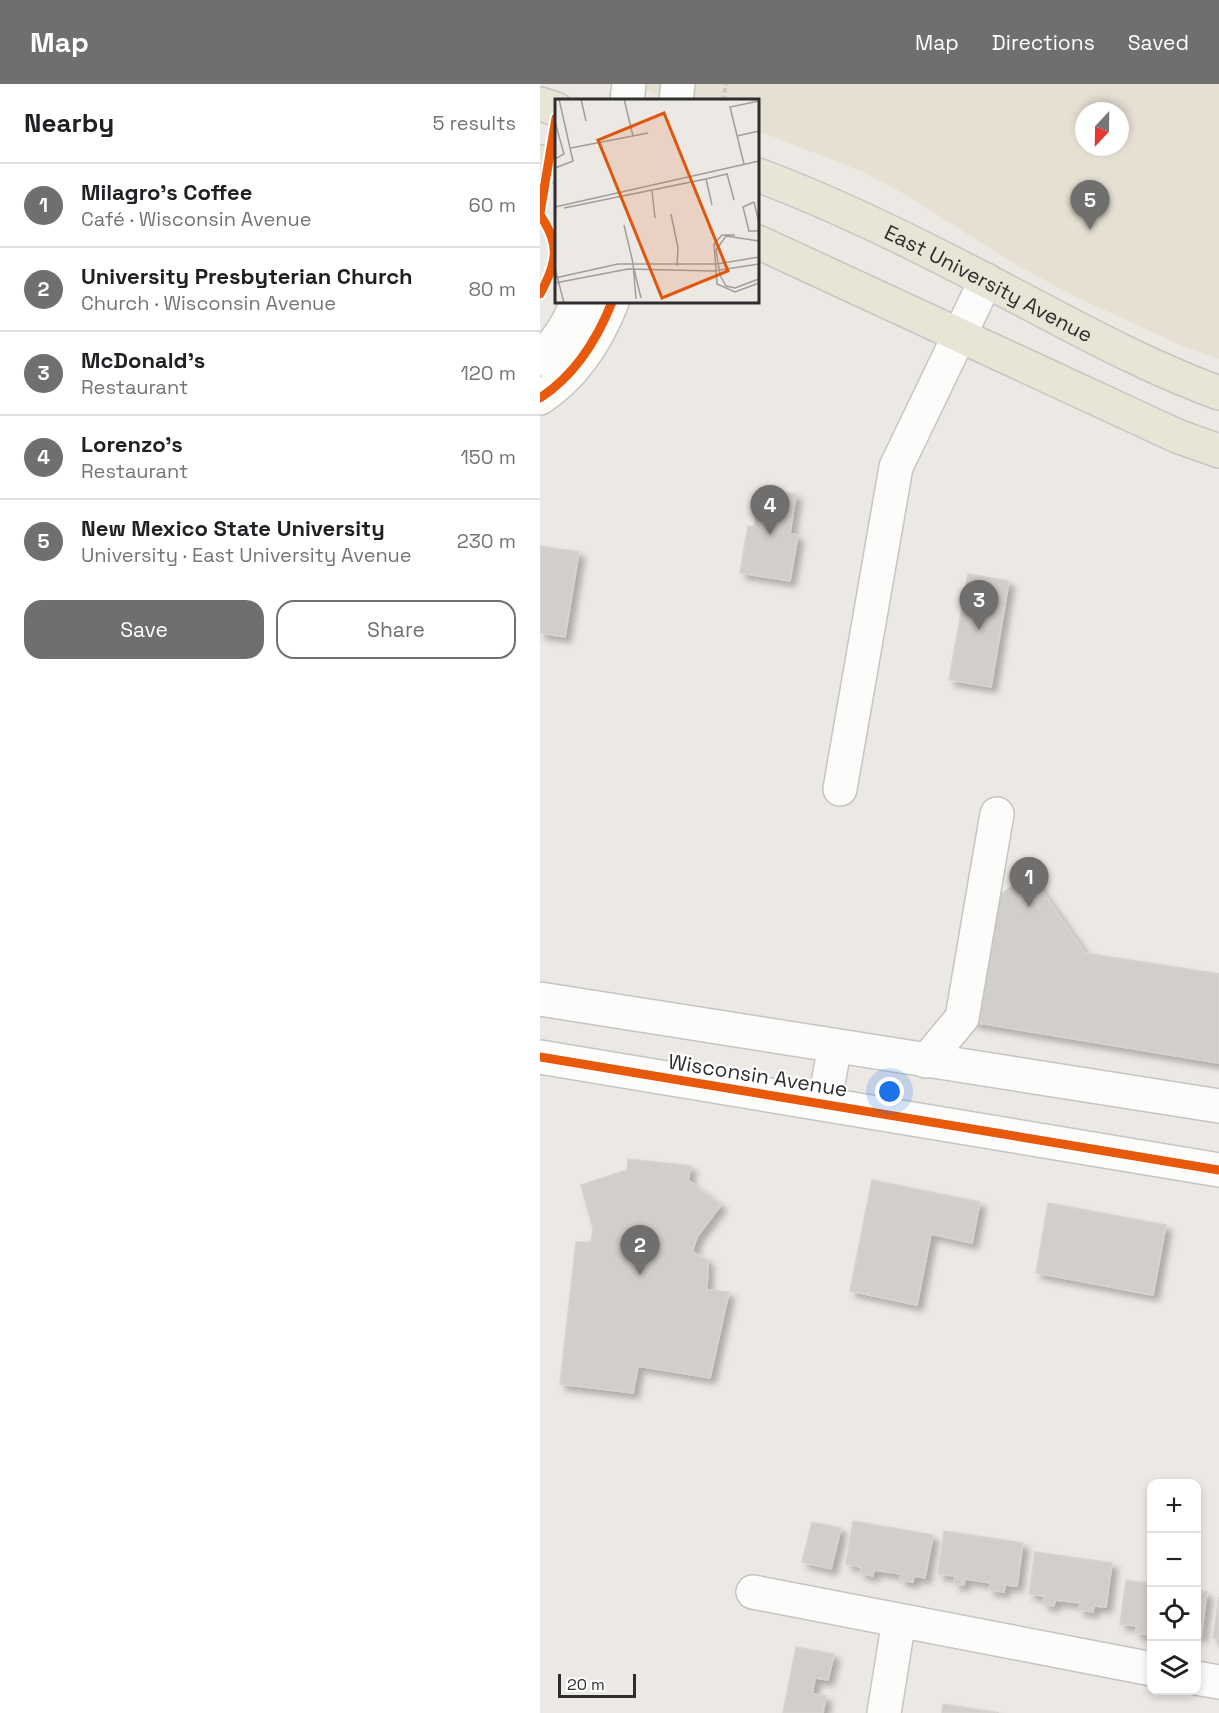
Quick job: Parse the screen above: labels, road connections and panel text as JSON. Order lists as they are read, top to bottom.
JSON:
{
  "streets": {
    "main road": ["East University Avenue"],
    "street": ["Wisconsin Avenue"]
  },
  "scale_bar": "20 m",
  "north": "bottom",
  "page": {
    "header": "Map",
    "nav": ["Map", "Directions", "Saved"],
    "heading": ["Nearby", "5 results"],
    "list": [
      {
        "mark": "1",
        "name": "Milagro's Coffee",
        "note": "Café · Wisconsin Avenue",
        "value": "60 m"
      },
      {
        "mark": "2",
        "name": "University Presbyterian Church",
        "note": "Church · Wisconsin Avenue",
        "value": "80 m"
      },
      {
        "mark": "3",
        "name": "McDonald's",
        "note": "Restaurant",
        "value": "120 m"
      },
      {
        "mark": "4",
        "name": "Lorenzo's",
        "note": "Restaurant",
        "value": "150 m"
      },
      {
        "mark": "5",
        "name": "New Mexico State University",
        "note": "University · East University Avenue",
        "value": "230 m"
      }
    ],
    "pins": [
      "5",
      "4",
      "3",
      "1",
      "2"
    ],
    "buttons": ["Save", "Share"],
    "map_buttons": ["+", "−"],
    "scale": "20 m"
  }
}
